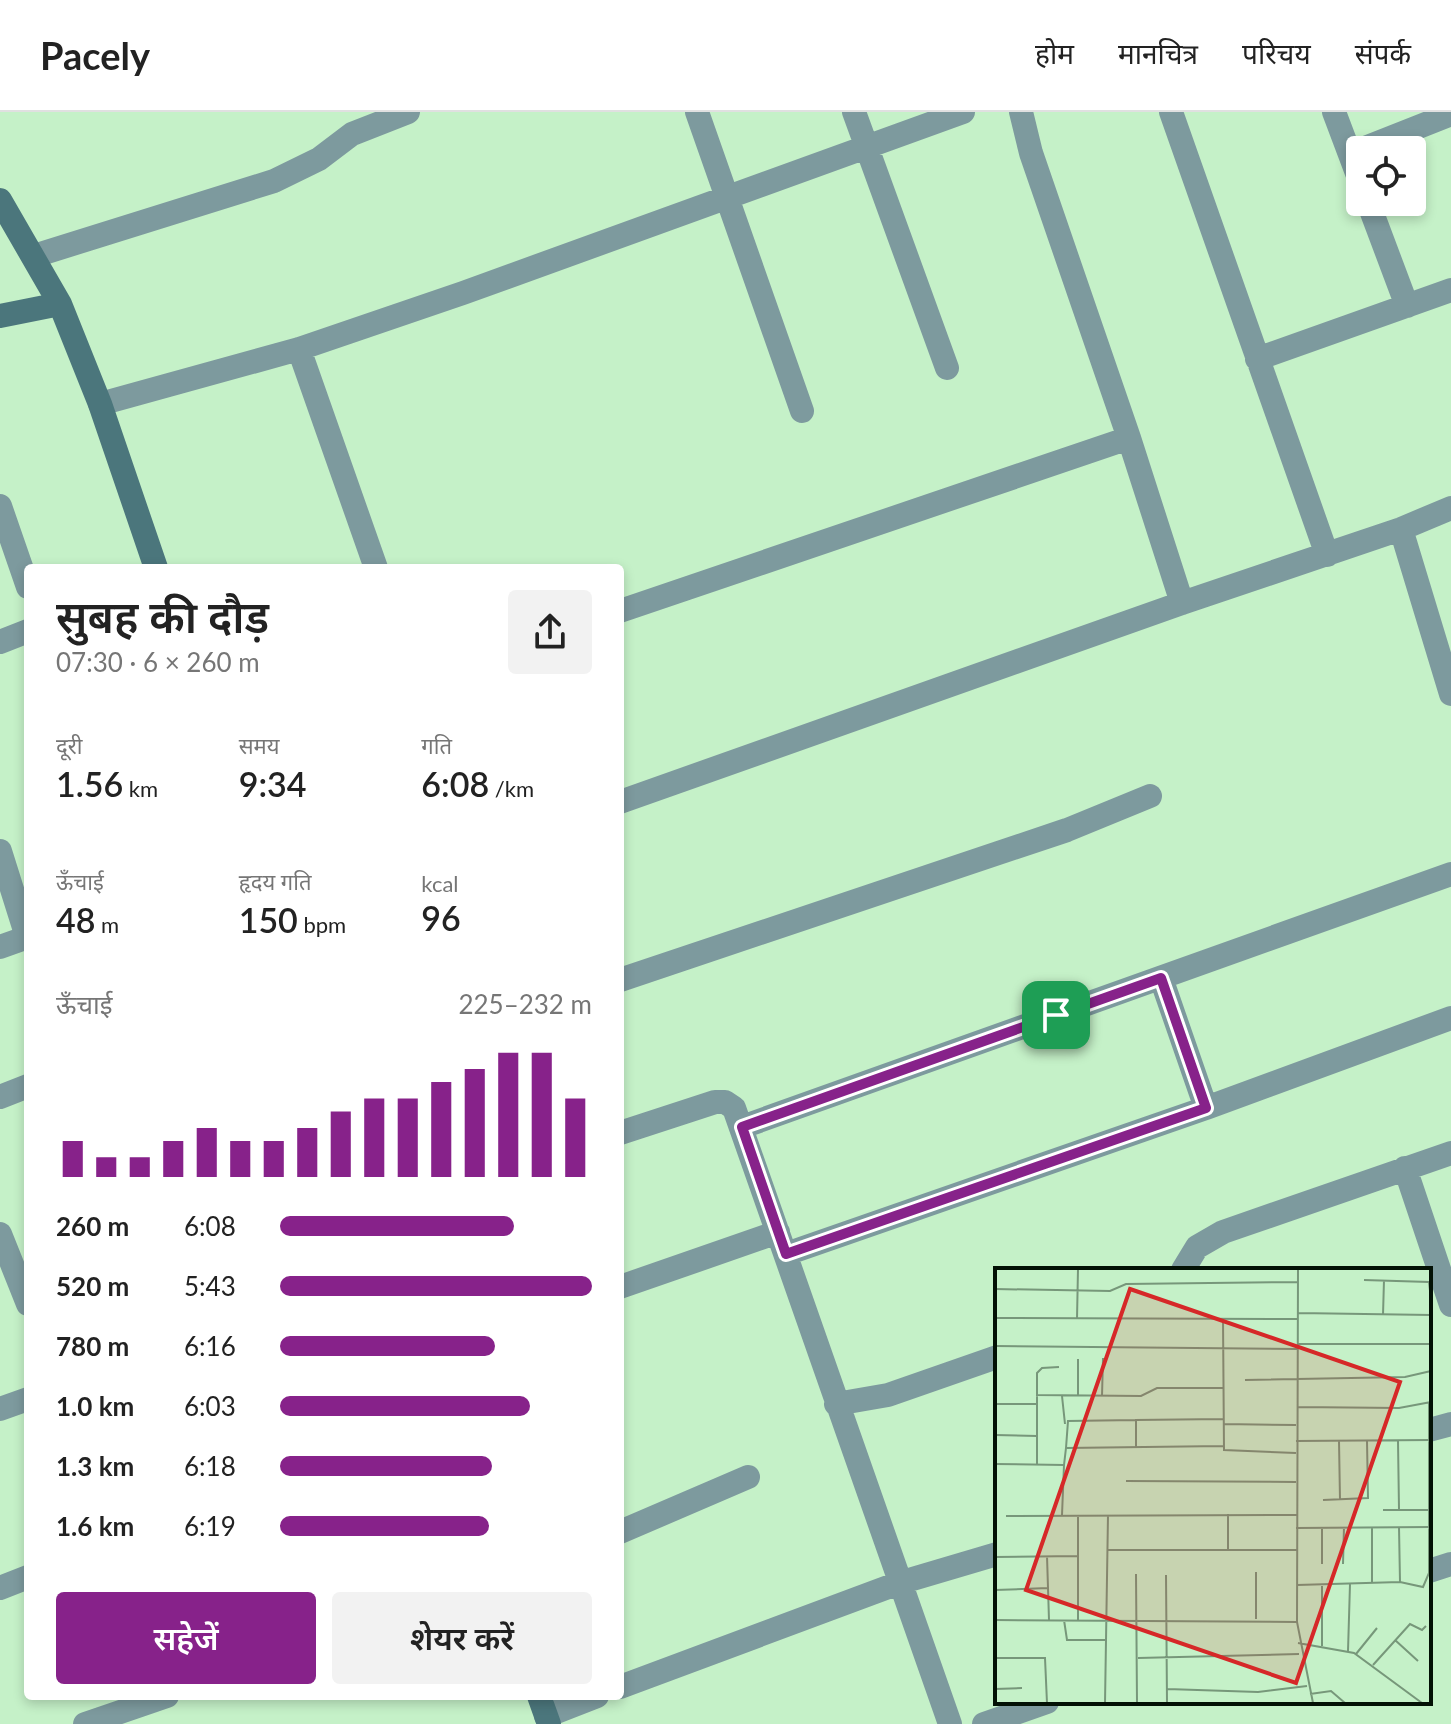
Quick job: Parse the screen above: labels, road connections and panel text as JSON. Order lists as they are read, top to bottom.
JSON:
{
  "page": {
    "header": "Pacely",
    "nav": [
      "होम",
      "मानचित्र",
      "परिचय",
      "संपर्क"
    ],
    "heading": ["सुबह की दौड़", "07:30 · 6 × 260 m"],
    "stats": [
      ["दूरी", "1.56 km"],
      ["समय", "9:34"],
      ["गति", "6:08 /km"],
      ["ऊँचाई", "48 m"],
      ["हृदय गति", "150 bpm"],
      ["kcal", "96"]
    ],
    "chart": ["ऊँचाई", "225–232 m"],
    "list": [
      {
        "name": "260 m",
        "note": "6:08"
      },
      {
        "name": "520 m",
        "note": "5:43"
      },
      {
        "name": "780 m",
        "note": "6:16"
      },
      {
        "name": "1.0 km",
        "note": "6:03"
      },
      {
        "name": "1.3 km",
        "note": "6:18"
      },
      {
        "name": "1.6 km",
        "note": "6:19"
      }
    ],
    "buttons": ["सहेजें", "शेयर करें"]
  }
}
